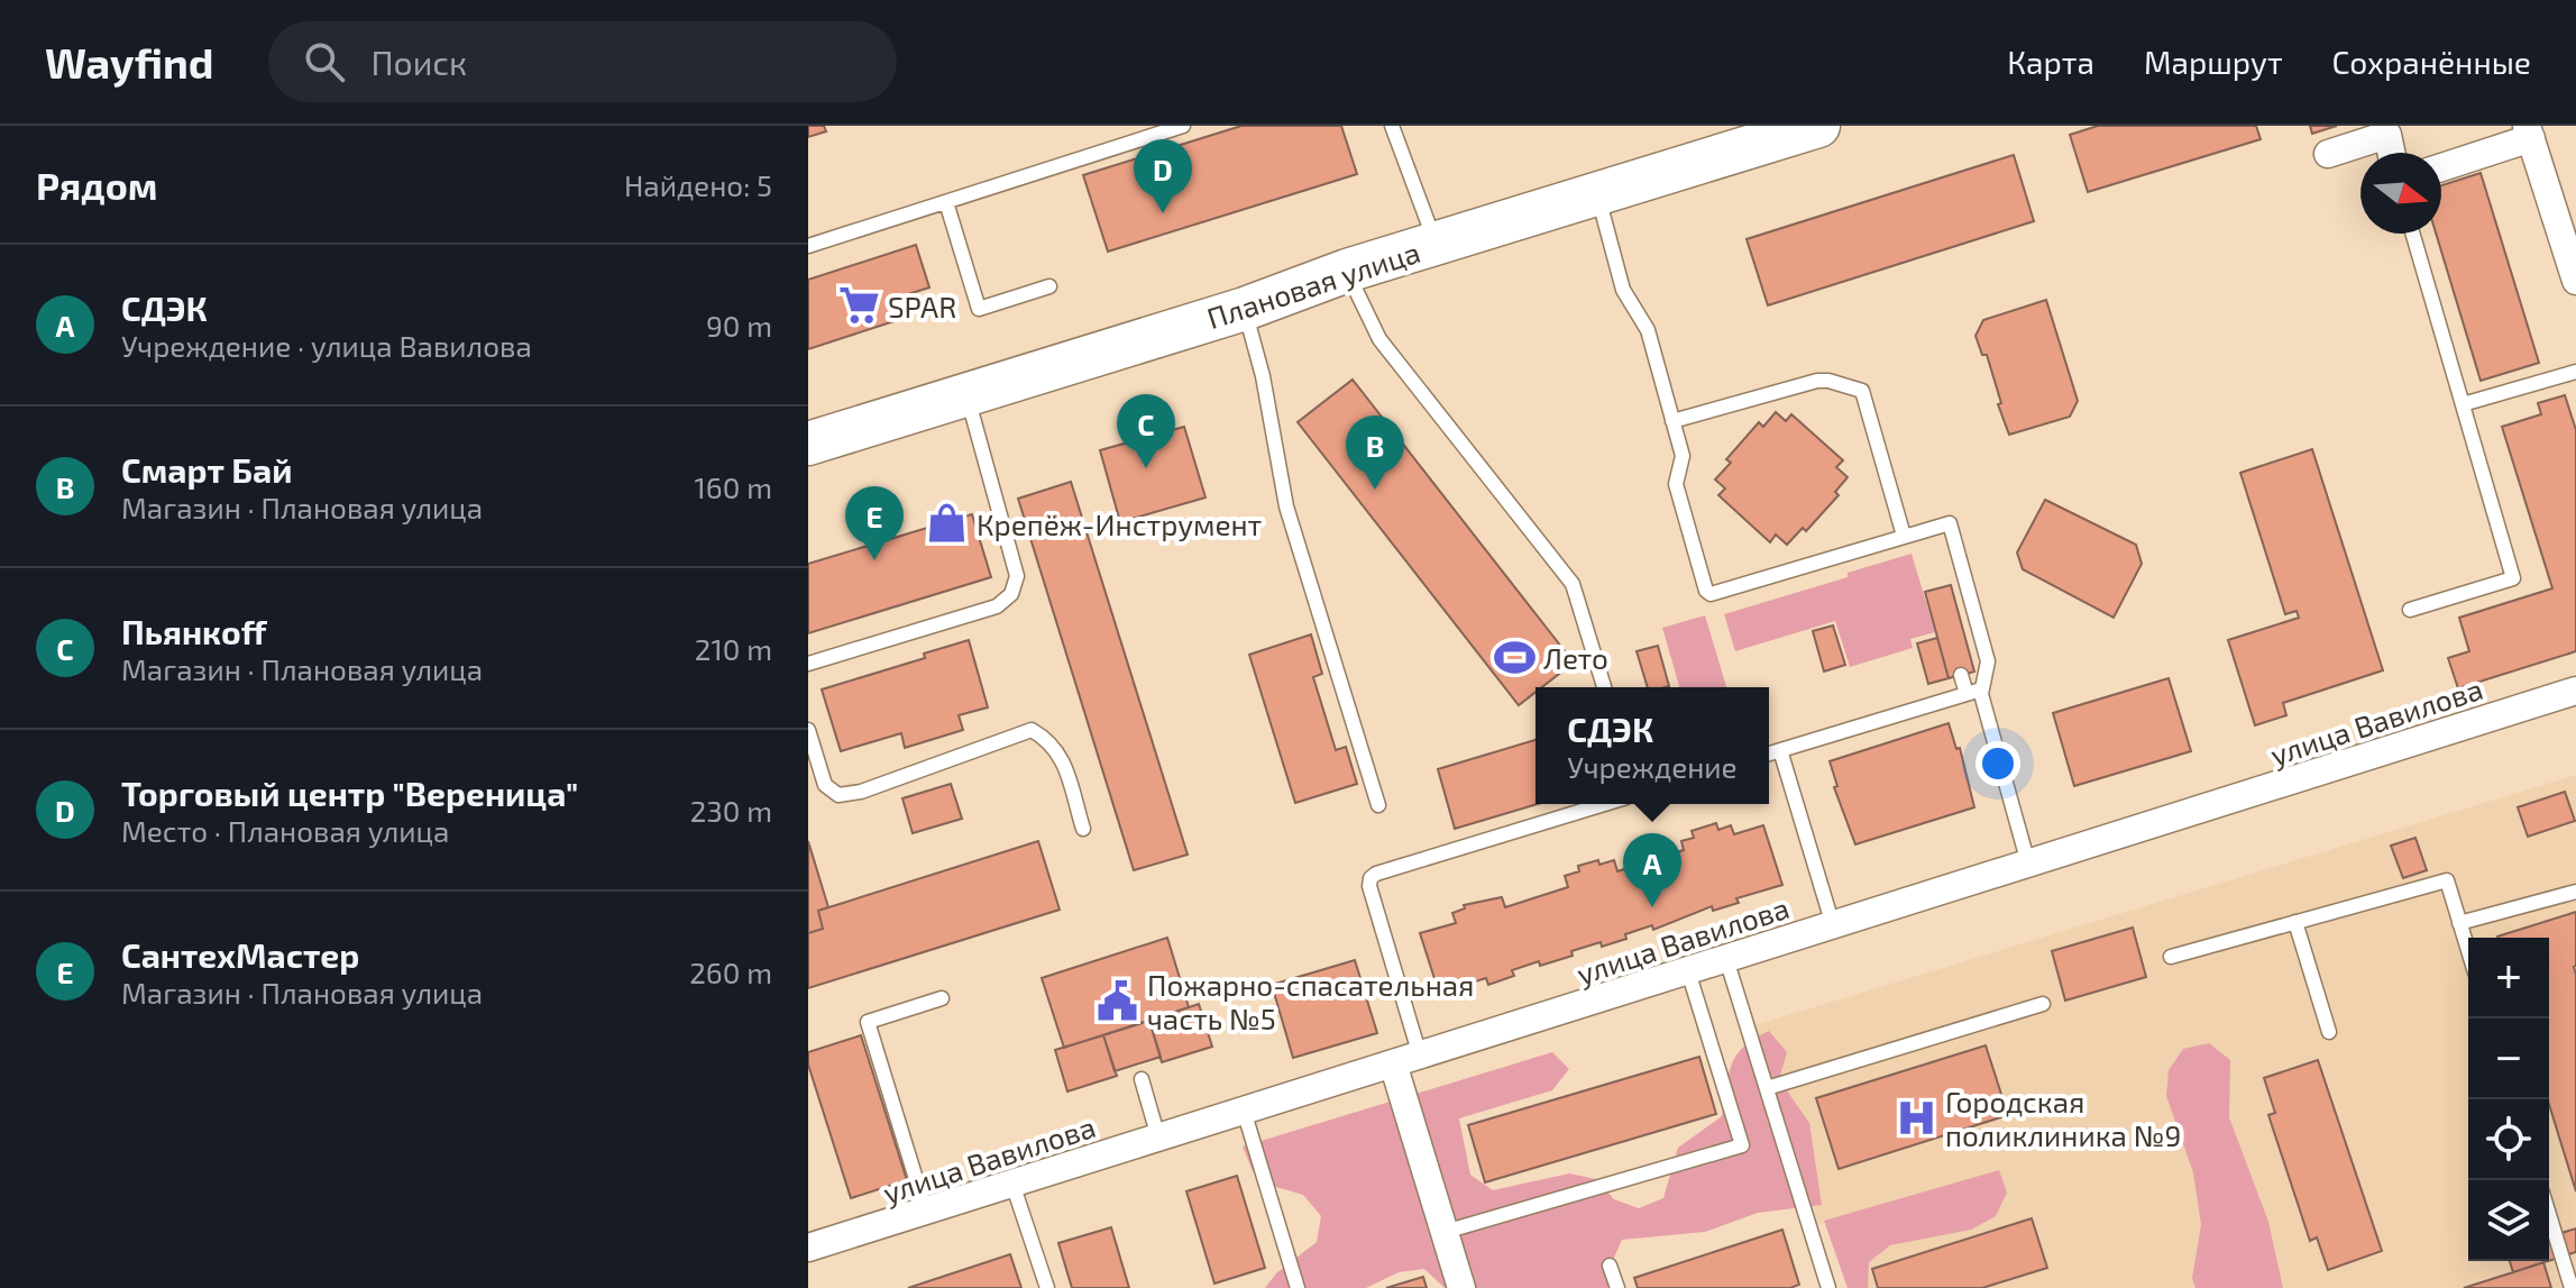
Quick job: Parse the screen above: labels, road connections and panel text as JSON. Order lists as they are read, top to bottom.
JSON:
{
  "streets": {
    "main road": ["Плановая улица"],
    "street": ["улица Вавилова"]
  },
  "places": {
    "supermarket": ["SPAR"],
    "shop": ["Крепёж-Инструмент"],
    "sports": ["Лето"],
    "public building": ["Пожарно-спасательная часть №5"],
    "hospital": ["Городская поликлиника №9"]
  },
  "north": "right",
  "page": {
    "header": "Wayfind",
    "search": "Поиск",
    "nav": ["Карта", "Маршрут", "Сохранённые"],
    "heading": ["Рядом", "Найдено: 5"],
    "pins": [
      "D",
      "C",
      "B",
      "E",
      "A"
    ],
    "list": [
      {
        "mark": "A",
        "name": "СДЭК",
        "note": "Учреждение · улица Вавилова",
        "value": "90 m"
      },
      {
        "mark": "B",
        "name": "Смарт Бай",
        "note": "Магазин · Плановая улица",
        "value": "160 m"
      },
      {
        "mark": "C",
        "name": "Пьянкоff",
        "note": "Магазин · Плановая улица",
        "value": "210 m"
      },
      {
        "mark": "D",
        "name": "Торговый центр \"Вереница\"",
        "note": "Место · Плановая улица",
        "value": "230 m"
      },
      {
        "mark": "E",
        "name": "СантехМастер",
        "note": "Магазин · Плановая улица",
        "value": "260 m"
      }
    ],
    "popup": ["СДЭК", "Учреждение"],
    "map_buttons": ["+", "−"]
  }
}
